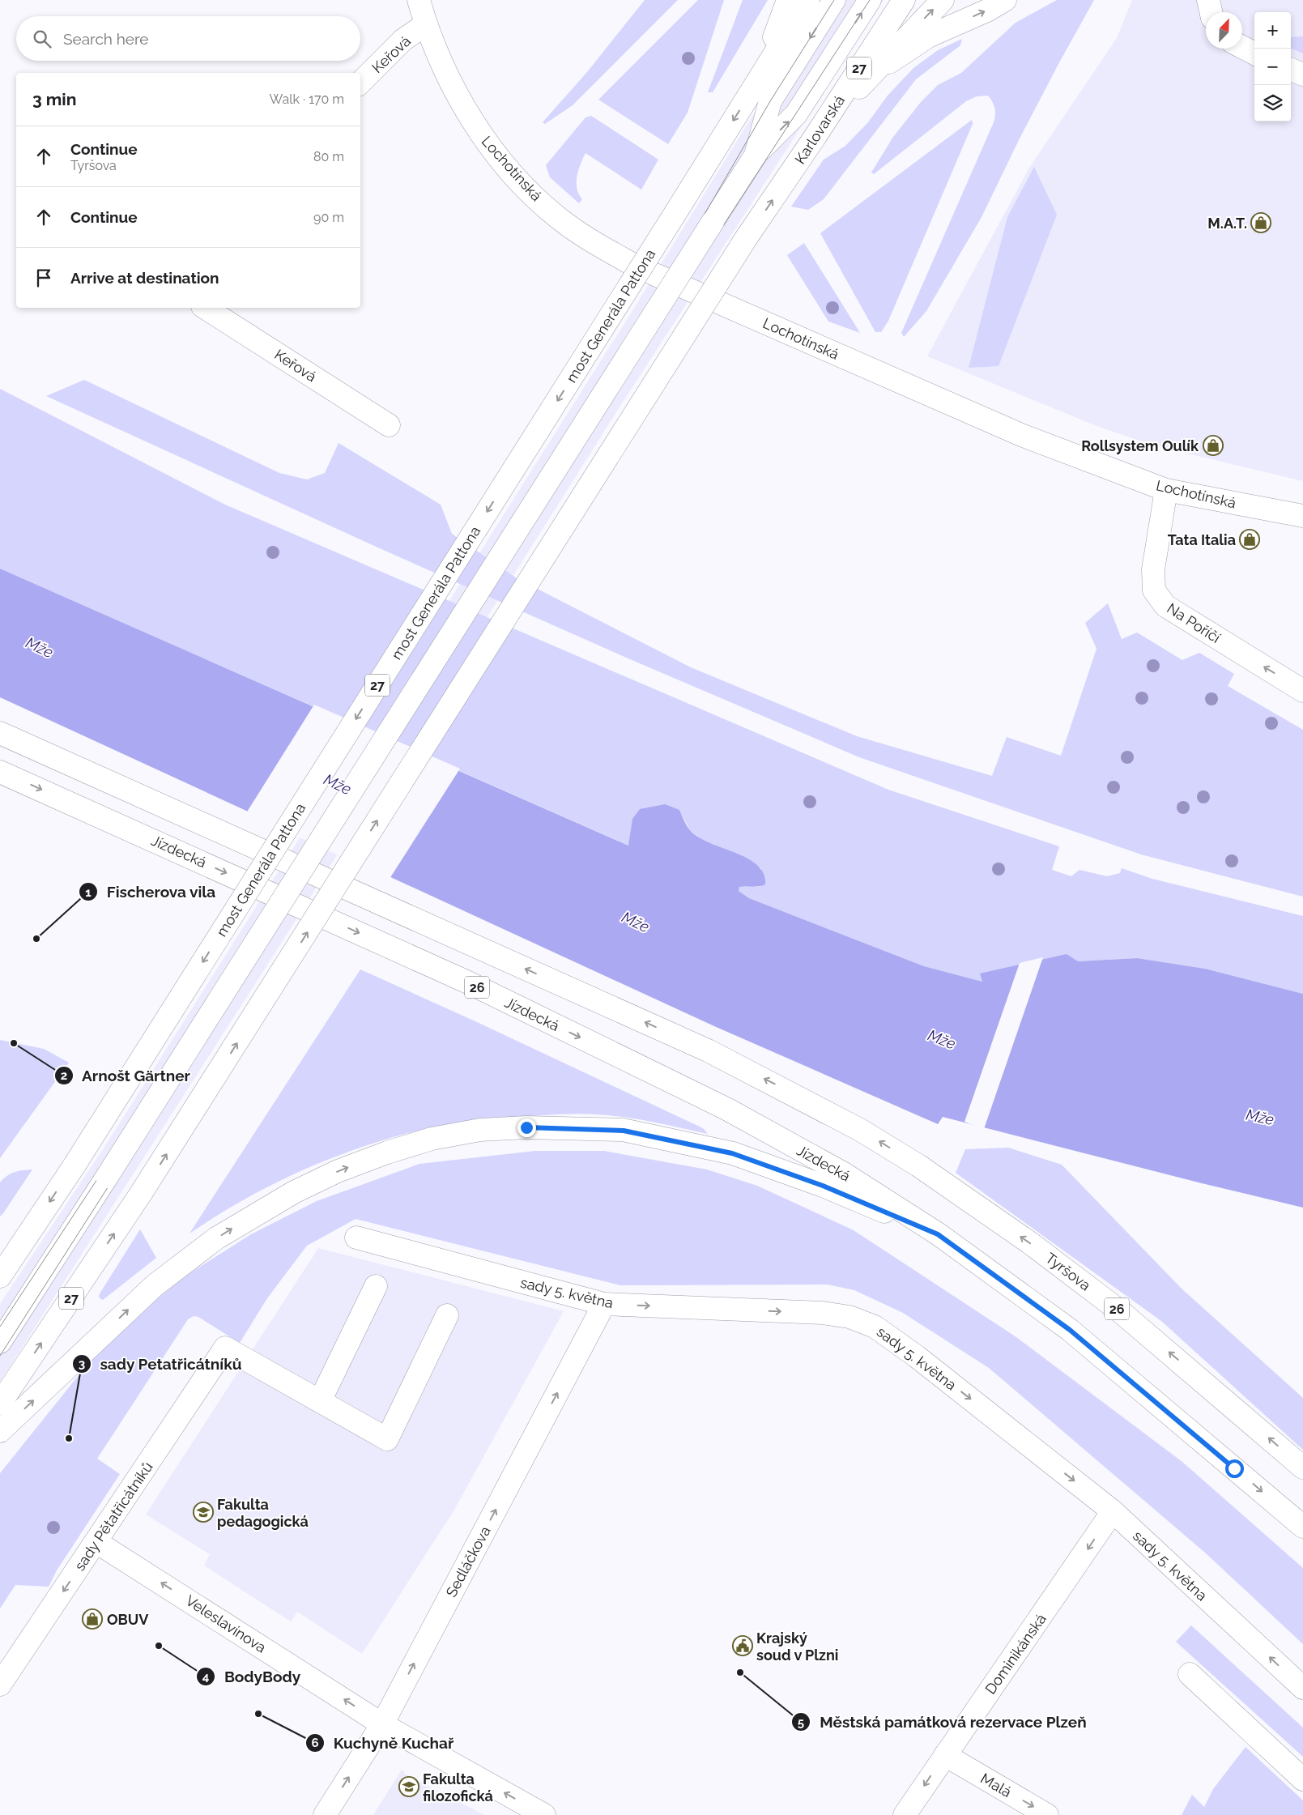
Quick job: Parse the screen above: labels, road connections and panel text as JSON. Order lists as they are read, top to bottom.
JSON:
{
  "streets": {
    "main road": [
      "Keřová",
      "27",
      "Karlovarská",
      "Lochotínská",
      "most Generála Pattona",
      "Na Poříčí",
      "Jízdecká",
      "26",
      "Tyršova",
      "sady 5. května",
      "sady Pětatřicátníků",
      "Sedláčkova",
      "Veleslavínova",
      "Dominikánská",
      "Malá"
    ]
  },
  "crossings": [
    ["Keřová", "Lochotínská"],
    ["27", "most Generála Pattona"],
    ["Lochotínská", "Na Poříčí"],
    ["Jízdecká", "26"],
    ["sady 5. května", "Sedláčkova"],
    ["sady 5. května", "Dominikánská"],
    ["sady Pětatřicátníků", "Veleslavínova"],
    ["Sedláčkova", "Veleslavínova"],
    ["Dominikánská", "Malá"]
  ],
  "one_way": [
    "most Generála Pattona",
    "Na Poříčí",
    "Jízdecká",
    "Tyršova",
    "Sedláčkova",
    "Veleslavínova",
    "Dominikánská",
    "Malá"
  ],
  "water": ["Mže"],
  "places": {
    "shop": [
      "M.A.T.",
      "Rollsystem Oulík",
      "Tata Italia",
      "OBUV"
    ],
    "other": [
      "Fischerova vila",
      "Arnošt Gӓrtner",
      "sady Petatřicátníků",
      "BodyBody",
      "Městská památková rezervace Plzeň",
      "Kuchyně Kuchař"
    ],
    "school or university": ["Fakulta pedagogická", "Fakulta filozofická"],
    "public building": ["Krajský soud v Plzni"]
  },
  "north": "top right",
  "page": {
    "map_buttons": ["+", "−"],
    "search": "Search here",
    "heading": ["3 min", "Walk · 170 m"],
    "list": [
      ["Continue", "Tyršova", "80 m"],
      ["Continue", "90 m"],
      "Arrive at destination"
    ]
  }
}
